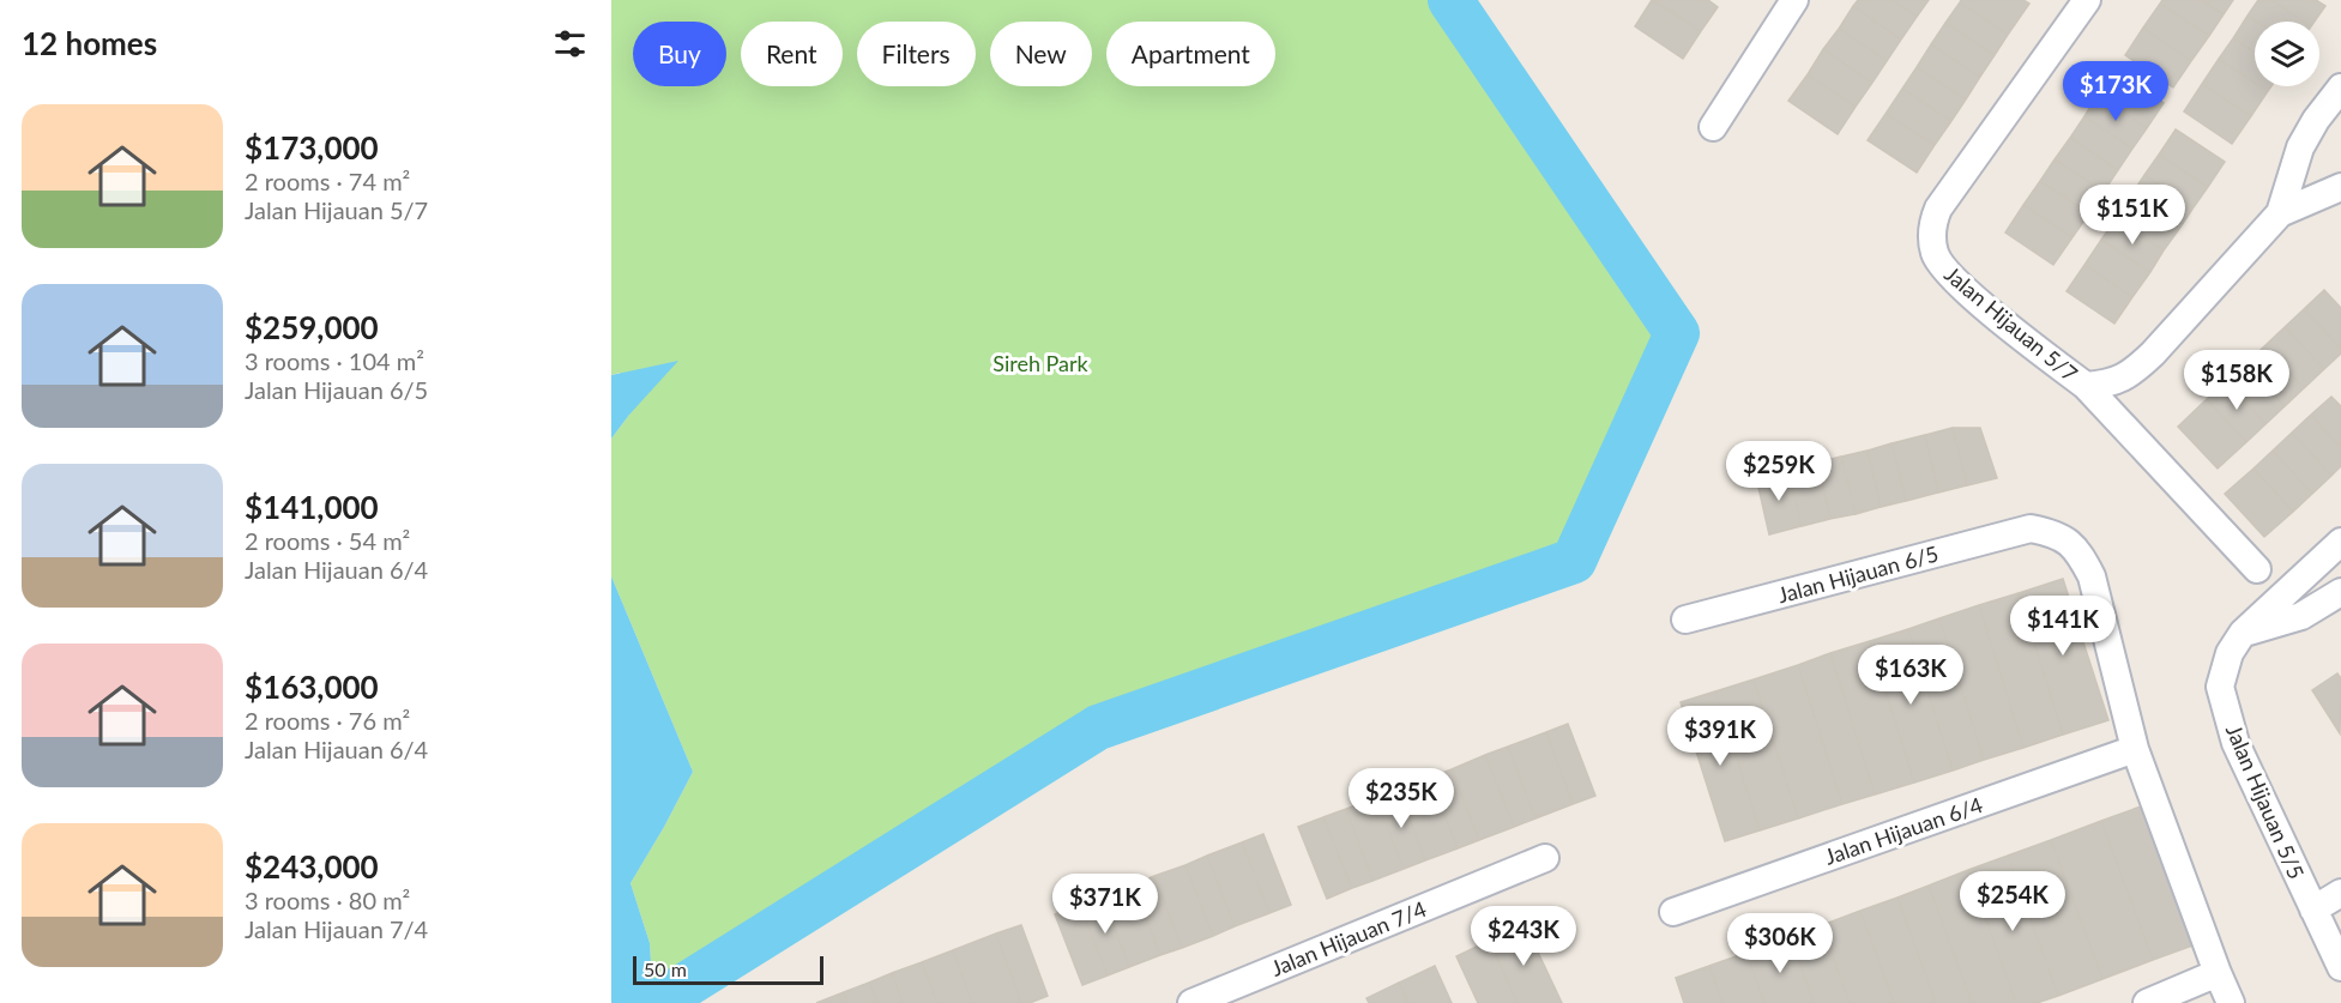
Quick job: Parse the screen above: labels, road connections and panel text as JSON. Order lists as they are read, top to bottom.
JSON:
{
  "streets": {
    "street": [
      "Jalan Hijauan 5/7",
      "Jalan Hijauan 6/5",
      "Jalan Hijauan 5/5",
      "Jalan Hijauan 6/4",
      "Jalan Hijauan 7/4"
    ]
  },
  "crossings": [
    ["Jalan Hijauan 6/5", "Jalan Hijauan 6/4"]
  ],
  "parks": ["Sireh Park"],
  "scale_bar": "50 m",
  "page": {
    "heading": "12 homes",
    "chip": [
      "Buy",
      "Rent",
      "Filters",
      "New",
      "Apartment"
    ],
    "price": [
      "$173K",
      "$151K",
      "$158K",
      "$259K",
      "$141K",
      "$163K",
      "$391K",
      "$235K",
      "$254K",
      "$371K",
      "$243K",
      "$306K"
    ],
    "list": [
      {
        "name": "$173,000",
        "note": "2 rooms · 74 m² · Jalan Hijauan 5/7"
      },
      {
        "name": "$259,000",
        "note": "3 rooms · 104 m² · Jalan Hijauan 6/5"
      },
      {
        "name": "$141,000",
        "note": "2 rooms · 54 m² · Jalan Hijauan 6/4"
      },
      {
        "name": "$163,000",
        "note": "2 rooms · 76 m² · Jalan Hijauan 6/4"
      },
      {
        "name": "$243,000",
        "note": "3 rooms · 80 m² · Jalan Hijauan 7/4"
      }
    ],
    "scale": "50 m"
  }
}
